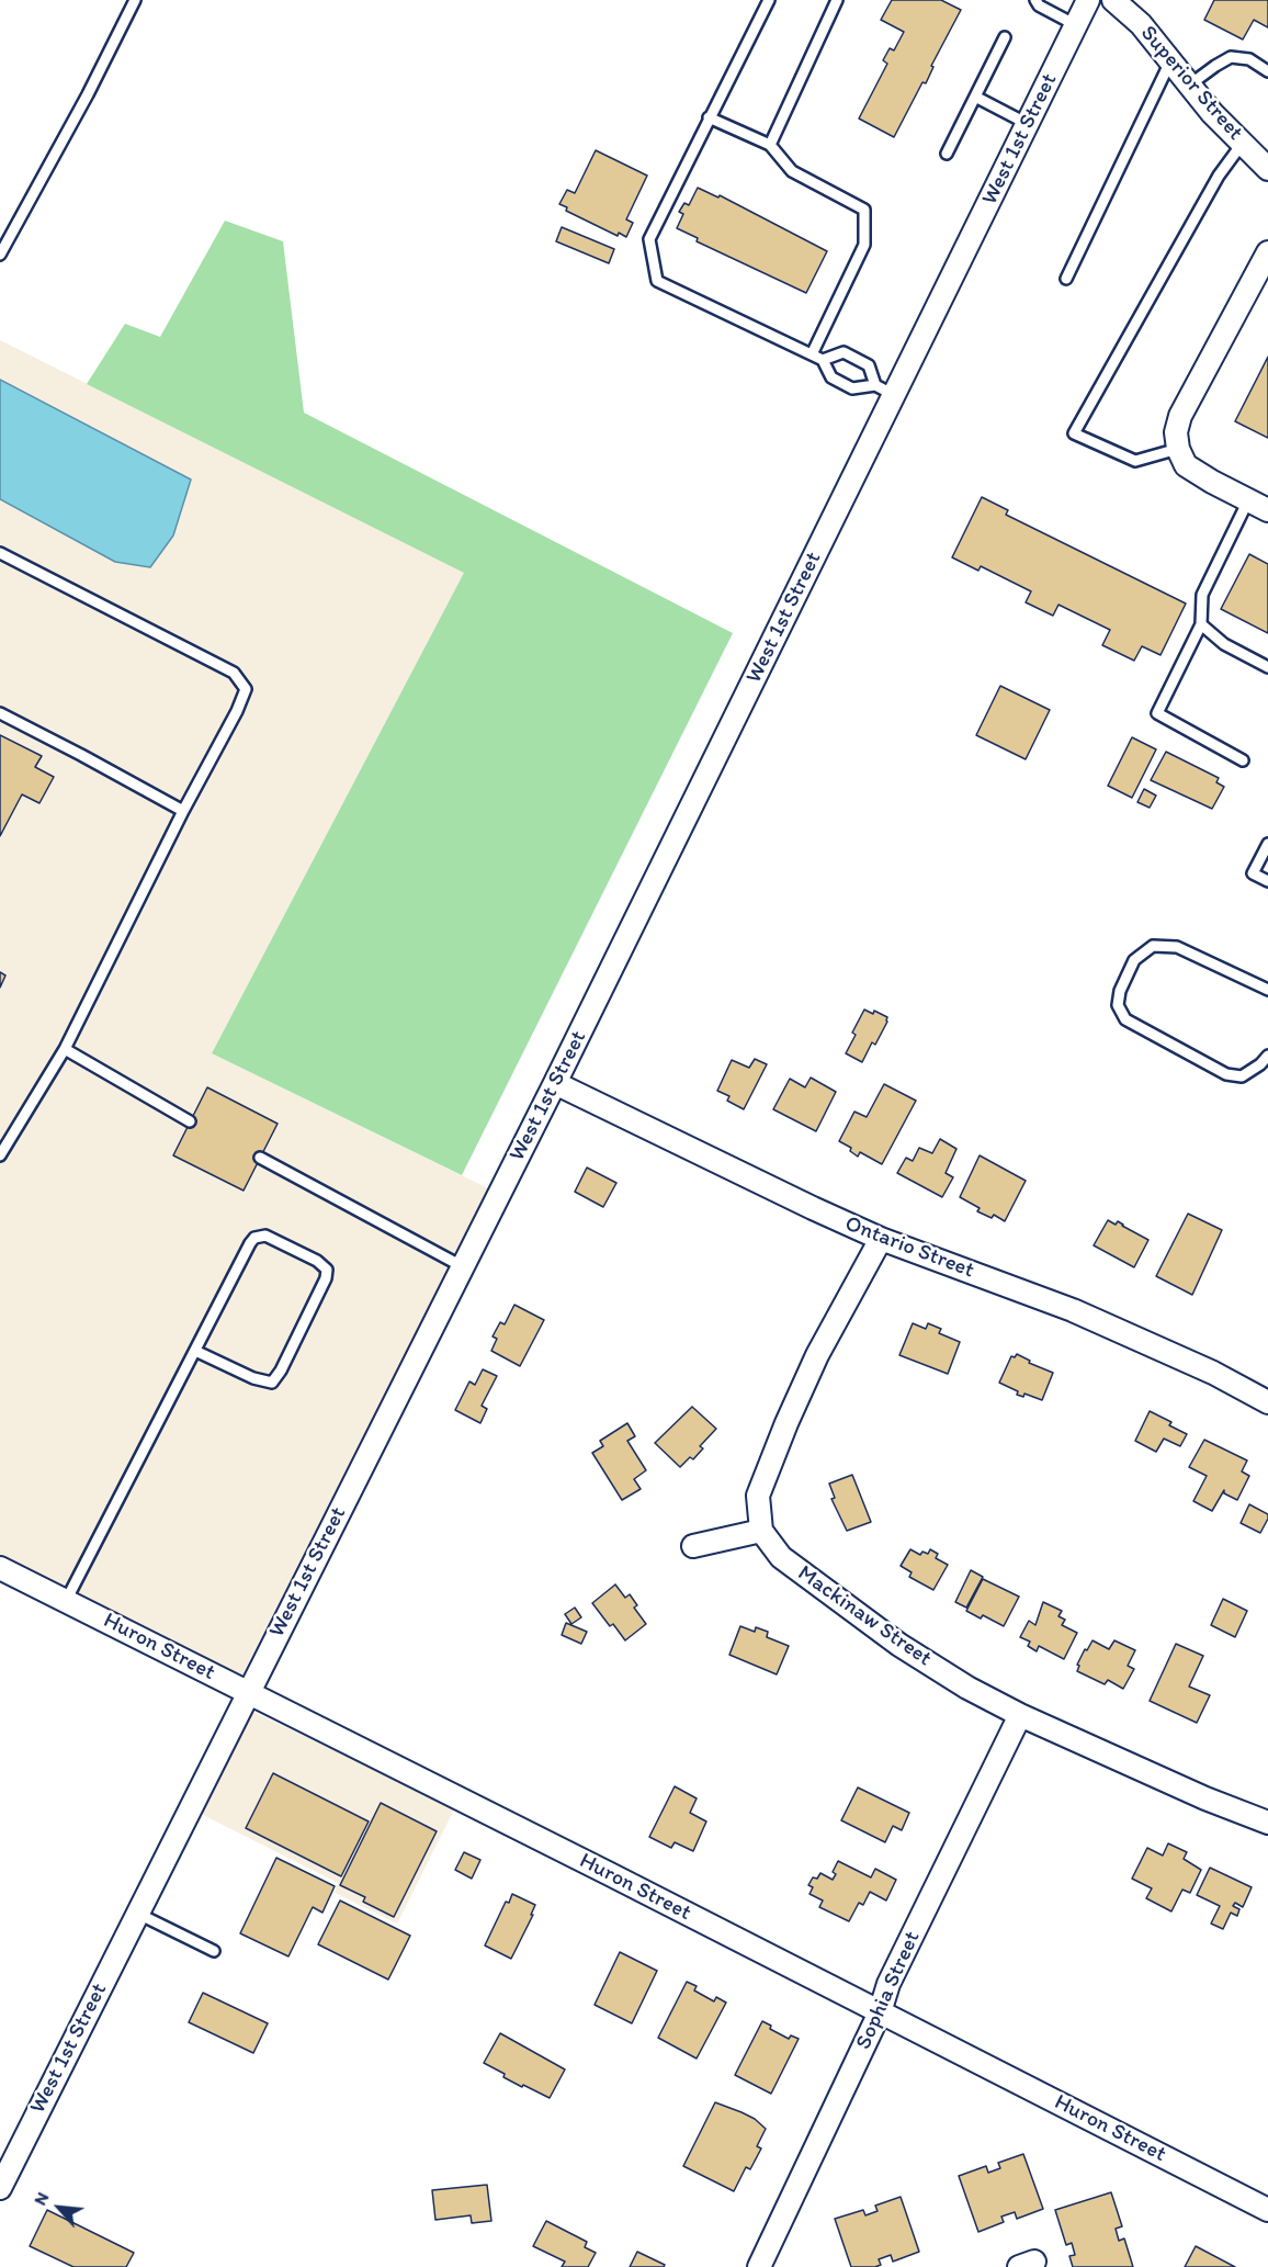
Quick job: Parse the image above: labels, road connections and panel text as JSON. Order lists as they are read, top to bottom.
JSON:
{
  "streets": {
    "street": [
      "Superior Street",
      "West 1st Street",
      "Ontario Street",
      "Mackinaw Street",
      "Huron Street",
      "Sophia Street"
    ]
  },
  "crossings": [
    ["West 1st Street", "Ontario Street"],
    ["West 1st Street", "Huron Street"],
    ["Mackinaw Street", "Sophia Street"],
    ["Huron Street", "Sophia Street"]
  ],
  "north": "top left"
}
